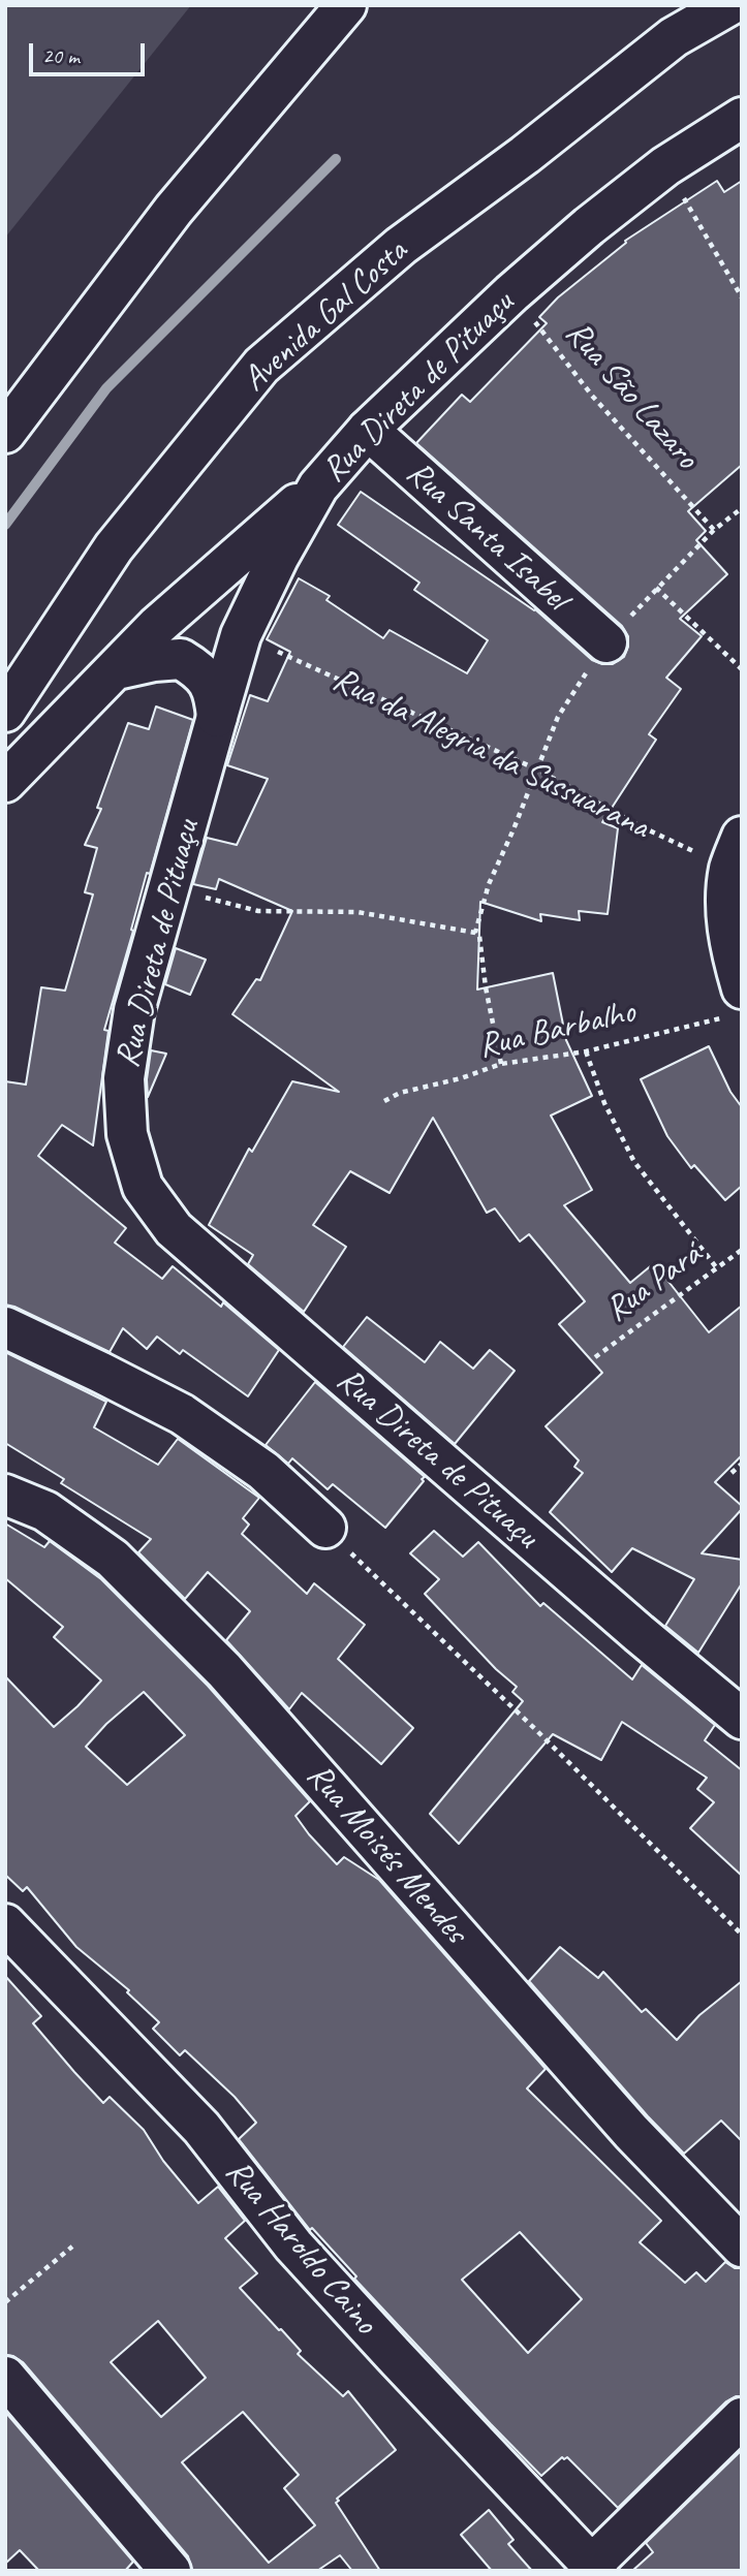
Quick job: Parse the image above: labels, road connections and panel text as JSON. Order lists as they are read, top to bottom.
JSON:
{
  "streets": {
    "street": [
      "Avenida Gal Costa",
      "Rua Direta de Pituaçu",
      "Rua Santa Isabel",
      "Rua Moisés Mendes",
      "Rua Haroldo Caino"
    ],
    "path": [
      "Rua São Lazaro",
      "Rua da Alegria da Sussuarana",
      "Rua Barbalho",
      "Rua Pará"
    ]
  },
  "crossings": [
    ["Rua Direta de Pituaçu", "Rua São Lazaro"],
    ["Rua Direta de Pituaçu", "Rua Santa Isabel"],
    ["Rua Direta de Pituaçu", "Rua da Alegria da Sussuarana"]
  ],
  "scale_bar": "20 m"
}
